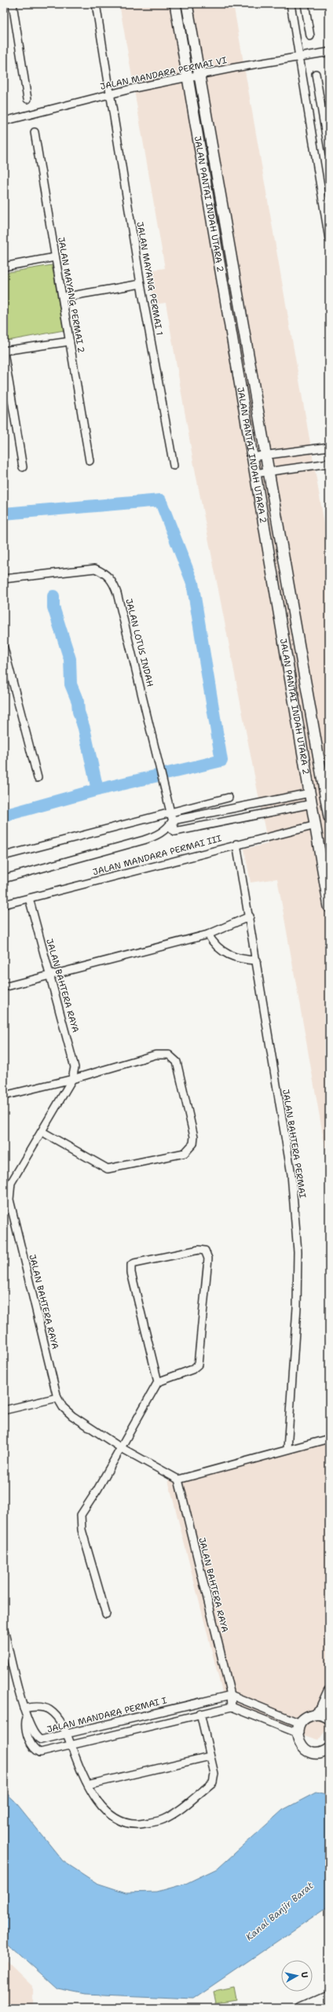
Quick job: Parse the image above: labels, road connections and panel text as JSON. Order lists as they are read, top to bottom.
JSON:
{
  "streets": {
    "street": [
      "JALAN MANDARA PERMAI VI",
      "JALAN PANTAI INDAH UTARA 2",
      "JALAN MAYANG PERMAI 1",
      "JALAN MAYANG PERMAI 2",
      "JALAN LOTUS INDAH",
      "JALAN MANDARA PERMAI III",
      "JALAN BAHTERA RAYA",
      "JALAN BAHTERA PERMAI",
      "JALAN MANDARA PERMAI I"
    ]
  },
  "crossings": [
    ["JALAN MANDARA PERMAI VI", "JALAN PANTAI INDAH UTARA 2"],
    ["JALAN MANDARA PERMAI VI", "JALAN MAYANG PERMAI 1"],
    ["JALAN PANTAI INDAH UTARA 2", "JALAN MANDARA PERMAI III"],
    ["JALAN MANDARA PERMAI III", "JALAN BAHTERA RAYA"],
    ["JALAN MANDARA PERMAI III", "JALAN BAHTERA PERMAI"],
    ["JALAN BAHTERA RAYA", "JALAN MANDARA PERMAI I"]
  ],
  "water": ["Kanal Banjir Barat"],
  "north": "right"
}
